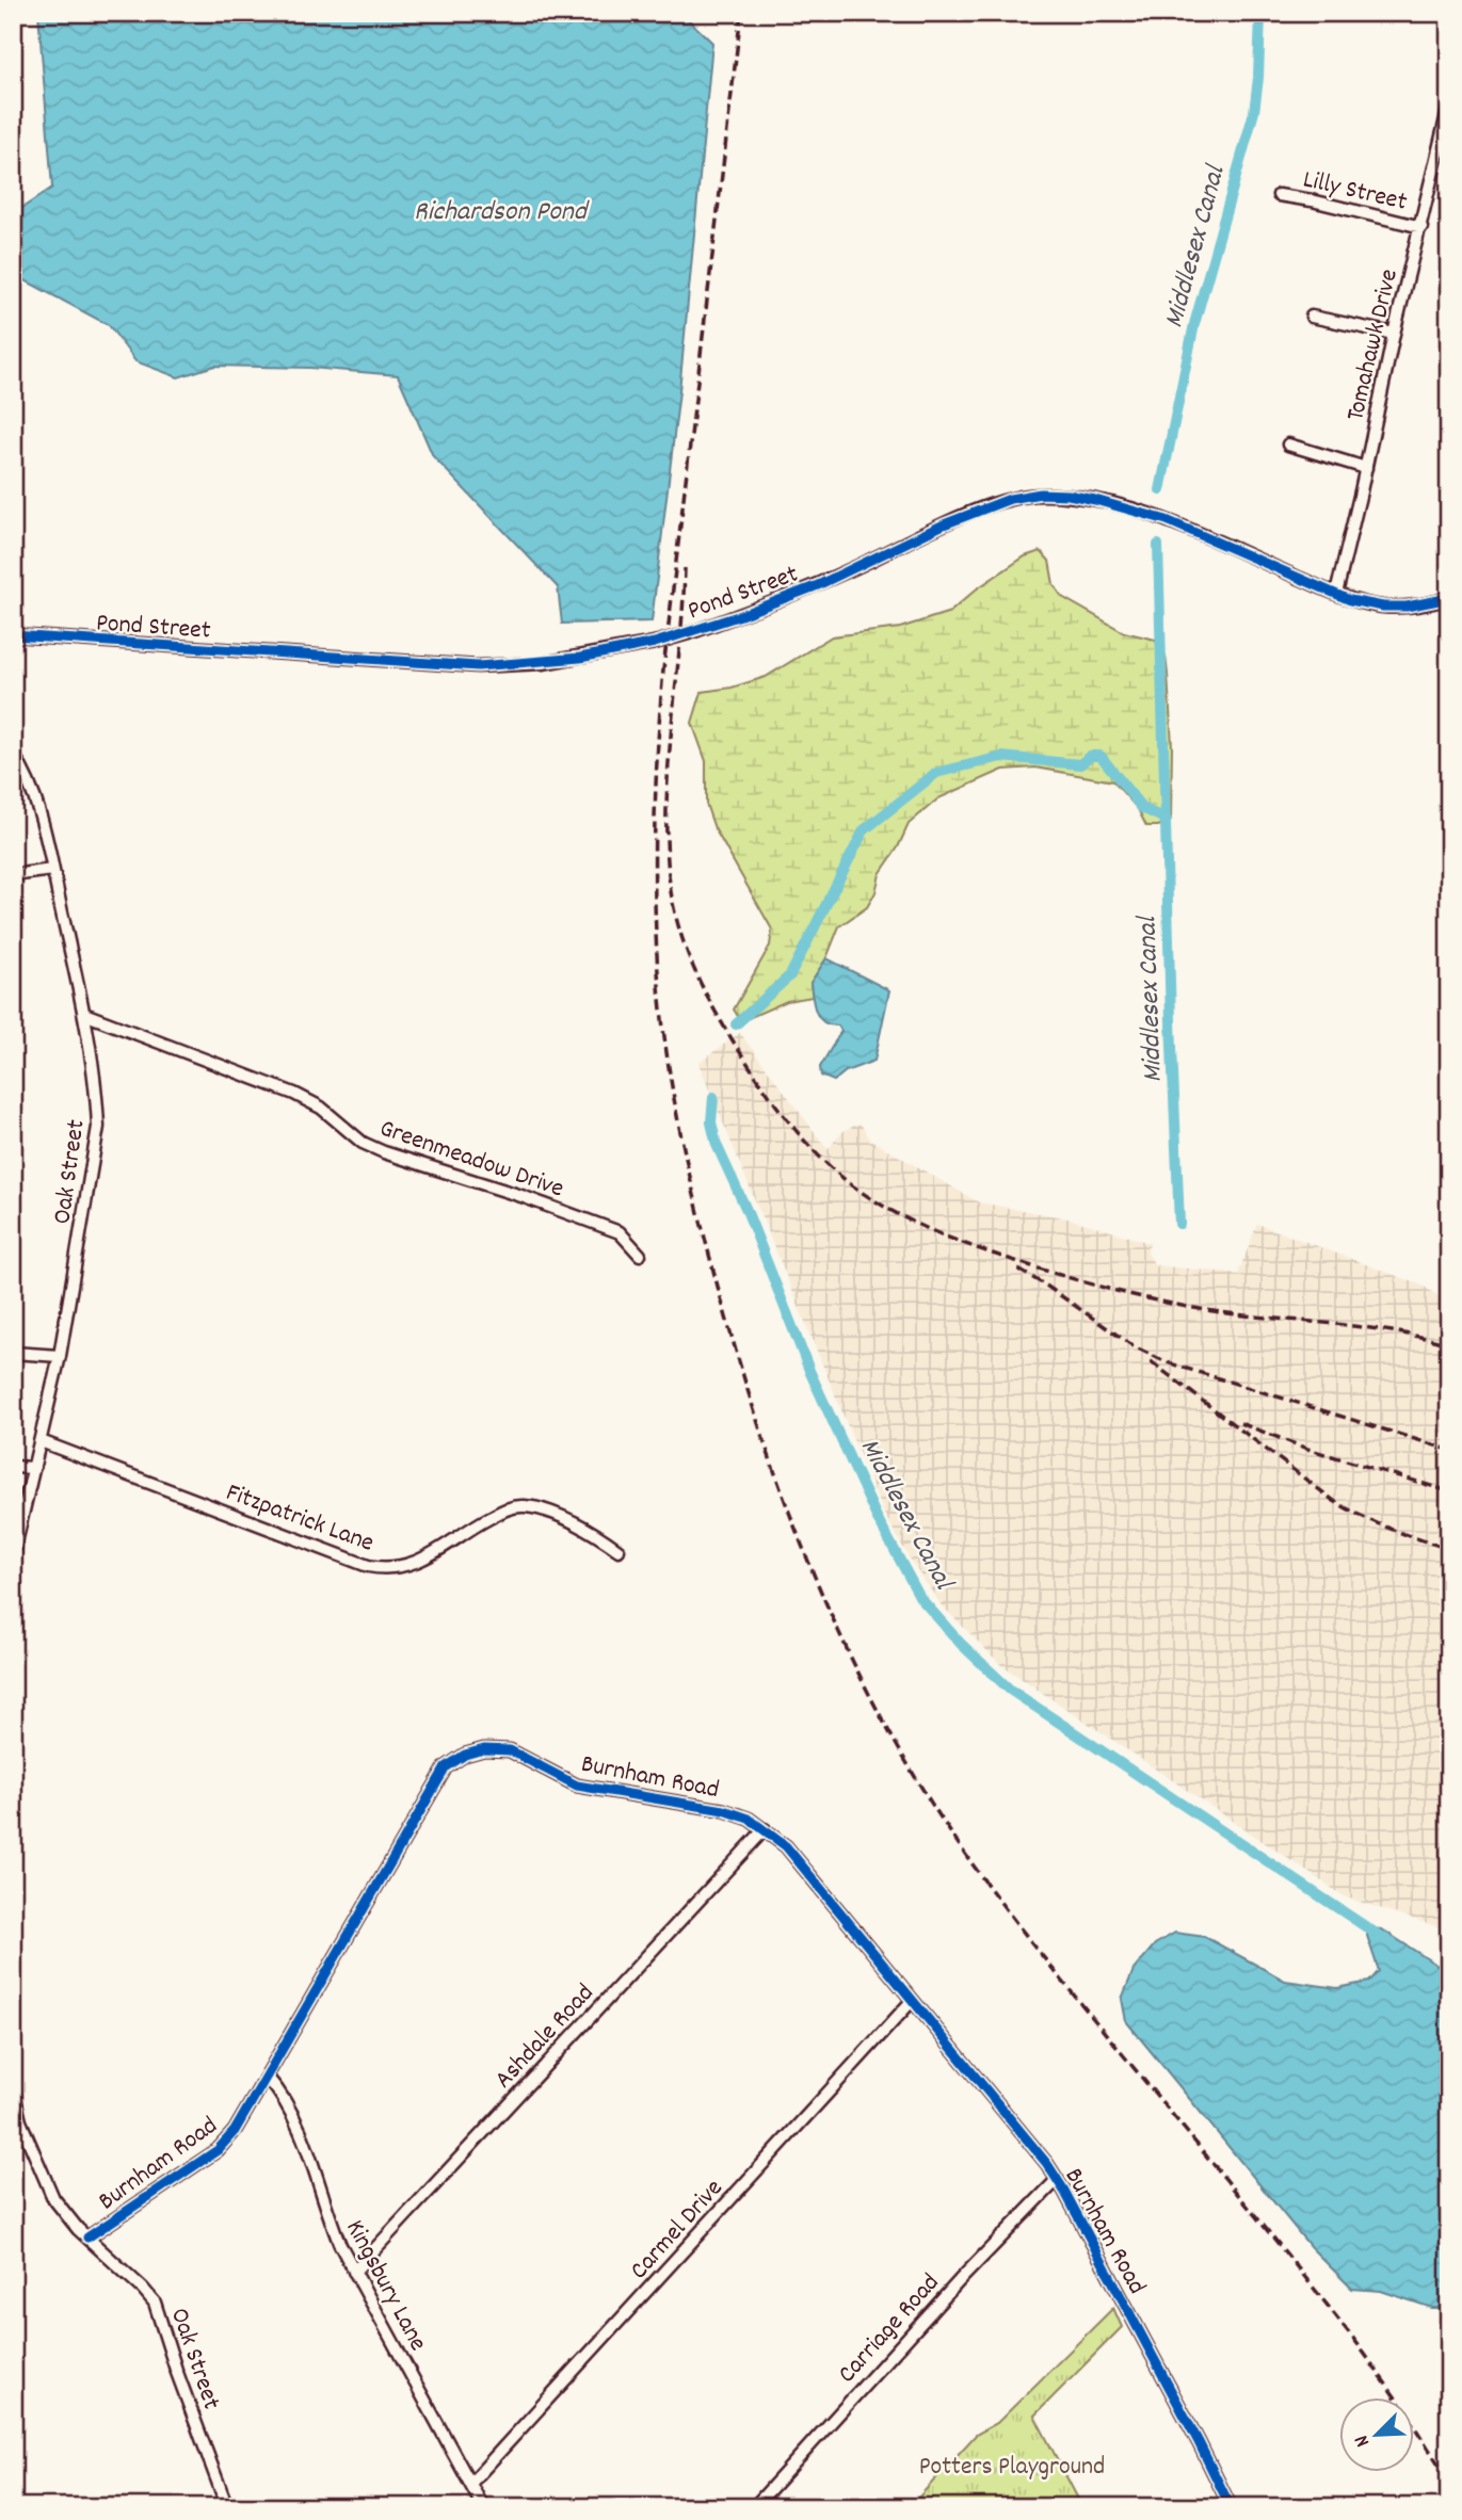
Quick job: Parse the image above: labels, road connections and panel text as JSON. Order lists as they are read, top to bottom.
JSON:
{
  "streets": {
    "street": [
      "Lilly Street",
      "Tomahawk Drive",
      "Pond Street",
      "Greenmeadow Drive",
      "Oak Street",
      "Fitzpatrick Lane",
      "Burnham Road",
      "Ashdale Road",
      "Carmel Drive",
      "Kingsbury Lane",
      "Carriage Road"
    ]
  },
  "crossings": [
    ["Lilly Street", "Tomahawk Drive"],
    ["Tomahawk Drive", "Pond Street"],
    ["Greenmeadow Drive", "Oak Street"],
    ["Oak Street", "Fitzpatrick Lane"],
    ["Oak Street", "Burnham Road"],
    ["Burnham Road", "Ashdale Road"],
    ["Burnham Road", "Carmel Drive"],
    ["Burnham Road", "Kingsbury Lane"],
    ["Burnham Road", "Carriage Road"],
    ["Ashdale Road", "Kingsbury Lane"],
    ["Carmel Drive", "Kingsbury Lane"]
  ],
  "water": ["Richardson Pond", "Middlesex Canal"],
  "parks": ["Potters Playground"],
  "north": "bottom left"
}
